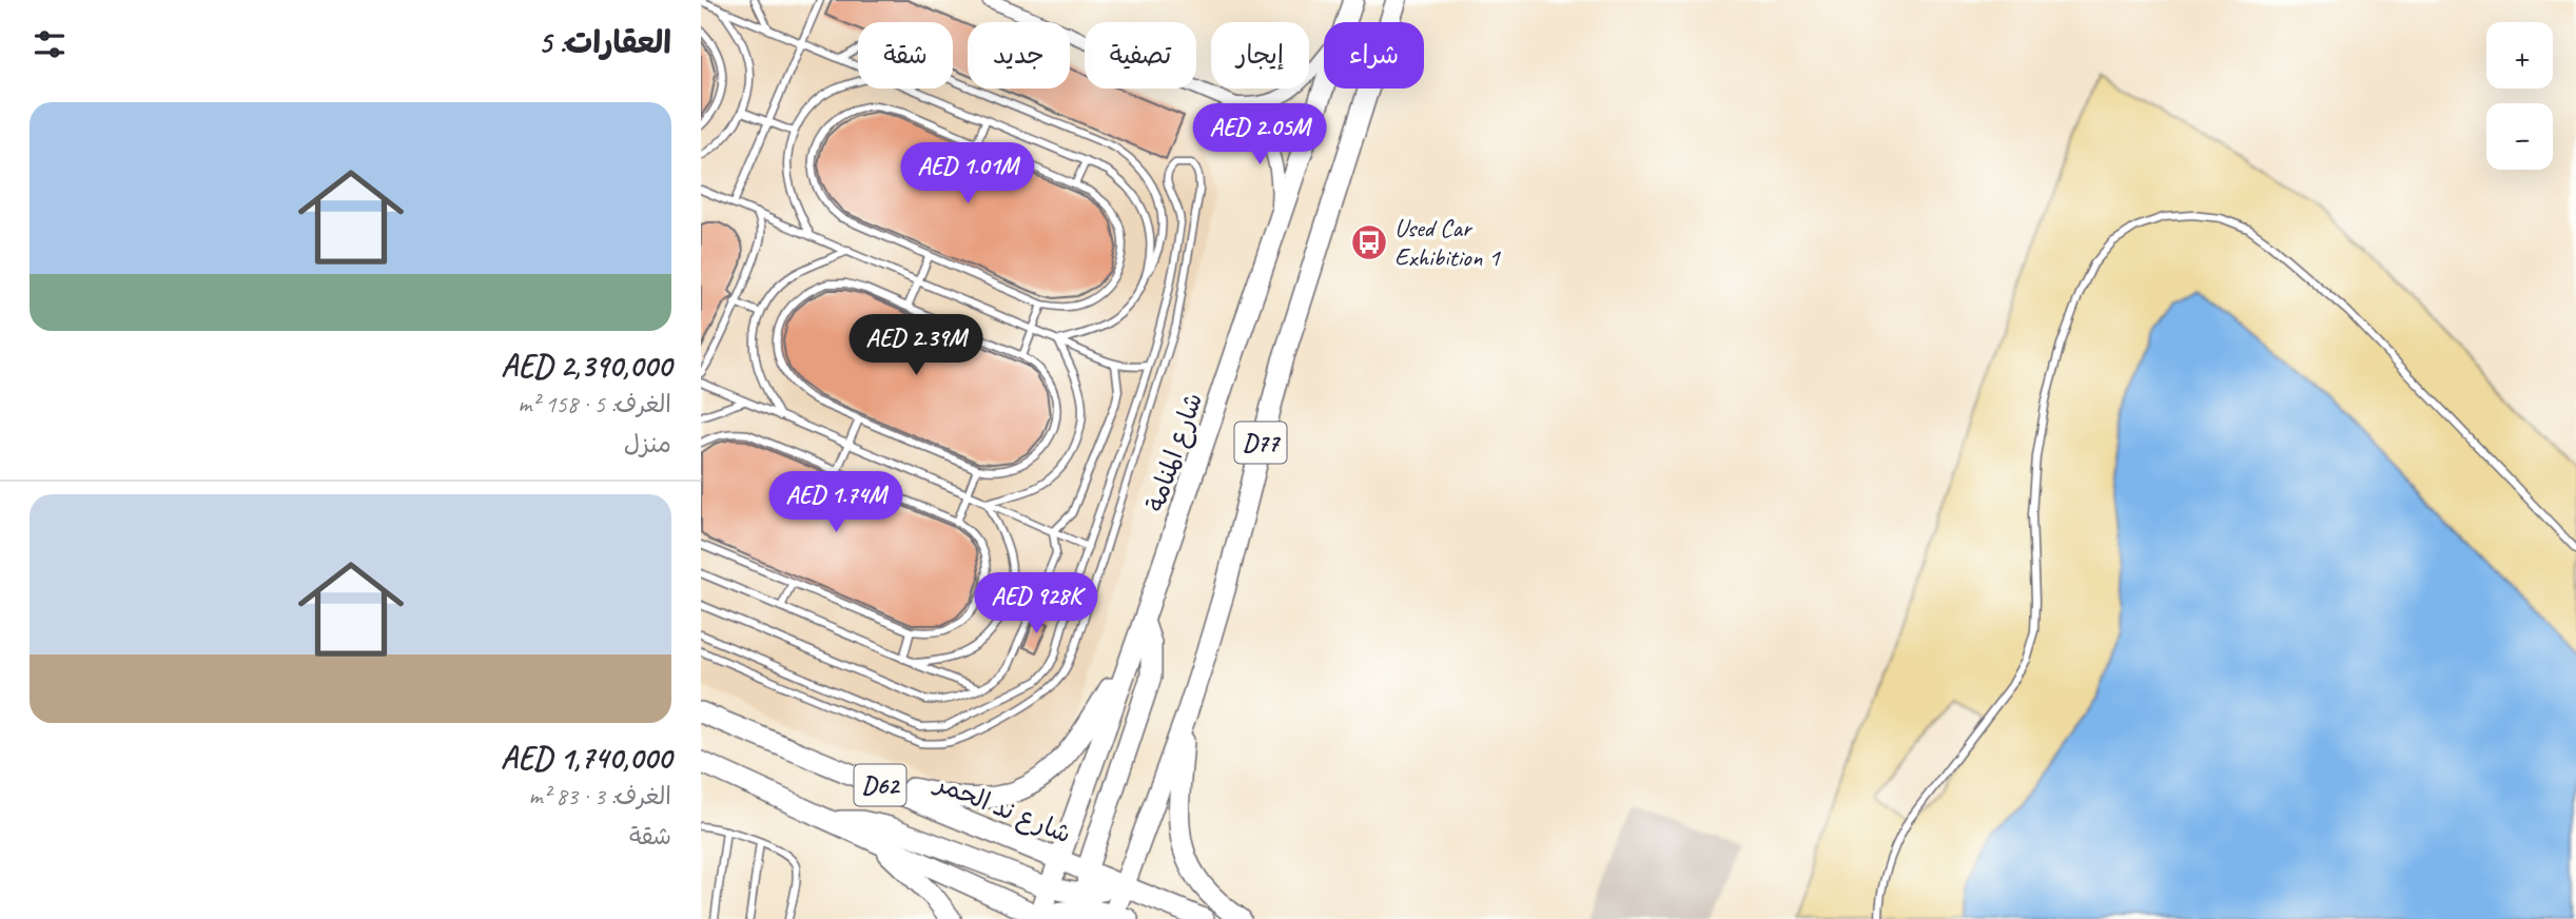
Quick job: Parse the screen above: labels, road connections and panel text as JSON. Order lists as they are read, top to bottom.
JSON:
{
  "streets": {
    "main road": [
      "D77",
      "شارع المنامة",
      "D62",
      "شارع ند الحمر"
    ]
  },
  "crossings": [
    ["D77", "شارع ند الحمر"],
    ["شارع المنامة", "D62"],
    ["شارع المنامة", "شارع ند الحمر"]
  ],
  "places": {
    "bus stop": ["Used Car Exhibition 1"]
  },
  "page": {
    "heading": "العقارات: 5",
    "map_buttons": ["+", "−"],
    "chip": [
      "شراء",
      "إيجار",
      "تصفية",
      "جديد",
      "شقة"
    ],
    "list": [
      {
        "name": "AED 2,390,000",
        "note": "الغرف: 5 · 158 m² · منزل"
      },
      {
        "name": "AED 1,740,000",
        "note": "الغرف: 3 · 83 m² · شقة"
      }
    ],
    "price": [
      "AED 2.05M",
      "AED 1.01M",
      "AED 2.39M",
      "AED 1.74M",
      "AED 928K"
    ]
  }
}
